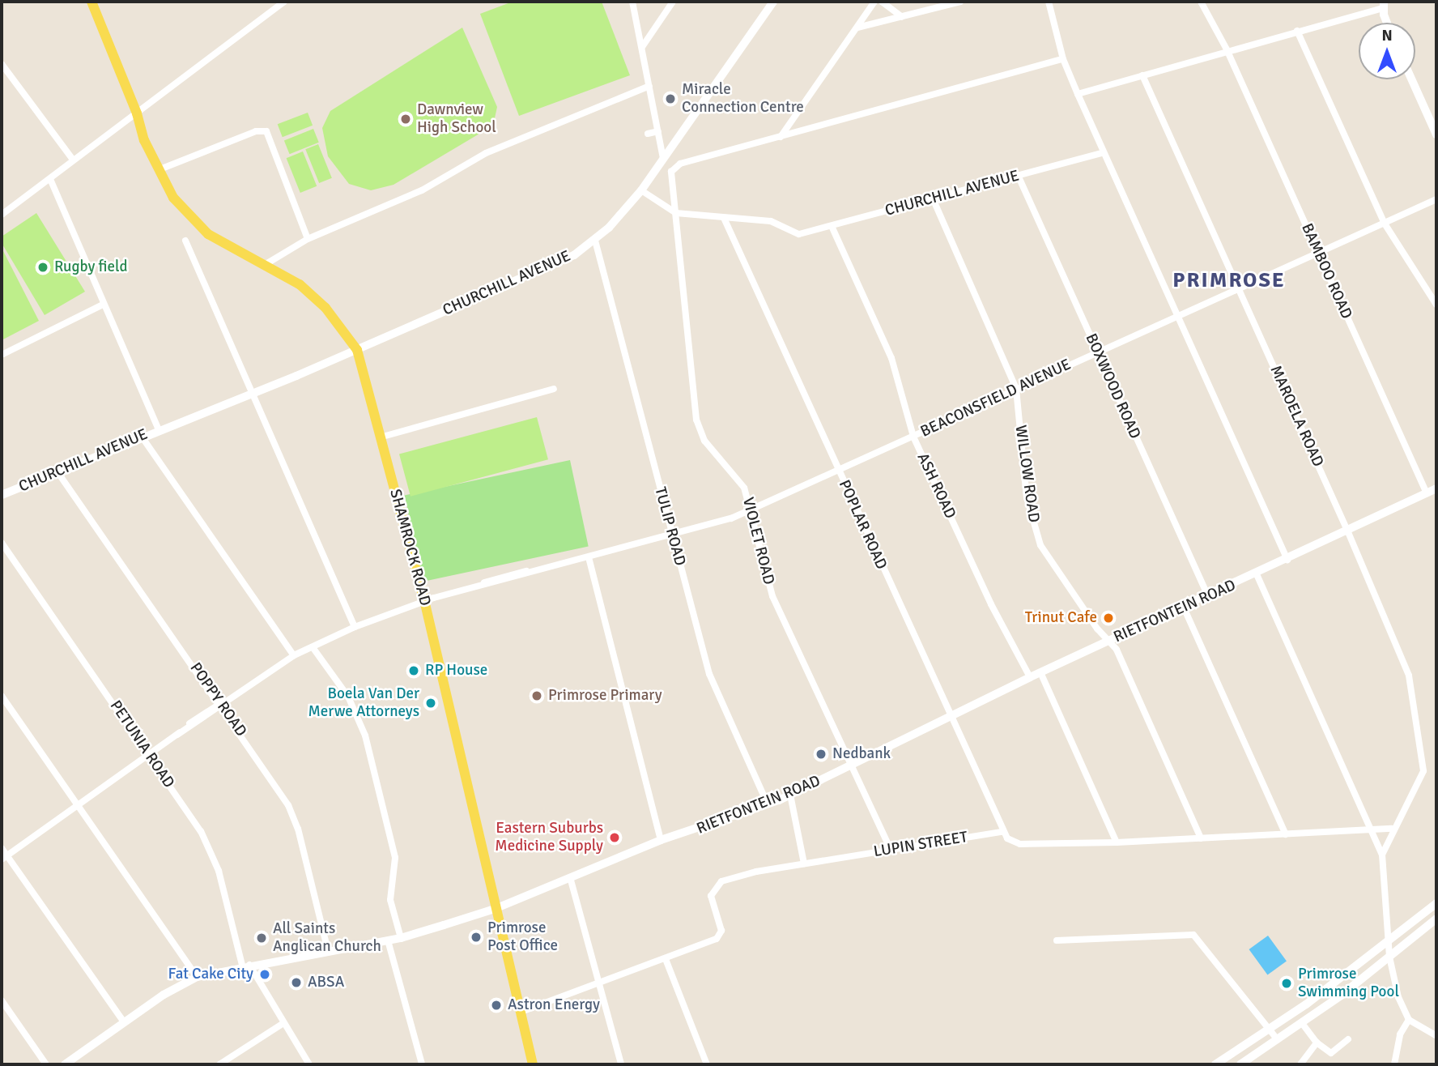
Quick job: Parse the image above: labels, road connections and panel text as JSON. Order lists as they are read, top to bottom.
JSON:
{
  "streets": {
    "main road": ["SHAMROCK ROAD"],
    "street": [
      "CHURCHILL AVENUE",
      "BAMBOO ROAD",
      "BOXWOOD ROAD",
      "BEACONSFIELD AVENUE",
      "MAROELA ROAD",
      "WILLOW ROAD",
      "ASH ROAD",
      "POPLAR ROAD",
      "TULIP ROAD",
      "VIOLET ROAD",
      "RIETFONTEIN ROAD",
      "POPPY ROAD",
      "PETUNIA ROAD",
      "LUPIN STREET"
    ]
  },
  "crossings": [
    ["CHURCHILL AVENUE", "BOXWOOD ROAD"],
    ["CHURCHILL AVENUE", "WILLOW ROAD"],
    ["CHURCHILL AVENUE", "ASH ROAD"],
    ["CHURCHILL AVENUE", "POPLAR ROAD"],
    ["CHURCHILL AVENUE", "TULIP ROAD"],
    ["CHURCHILL AVENUE", "VIOLET ROAD"],
    ["CHURCHILL AVENUE", "SHAMROCK ROAD"],
    ["CHURCHILL AVENUE", "POPPY ROAD"],
    ["BAMBOO ROAD", "BEACONSFIELD AVENUE"],
    ["BAMBOO ROAD", "RIETFONTEIN ROAD"],
    ["BOXWOOD ROAD", "BEACONSFIELD AVENUE"],
    ["BOXWOOD ROAD", "RIETFONTEIN ROAD"],
    ["BEACONSFIELD AVENUE", "MAROELA ROAD"],
    ["BEACONSFIELD AVENUE", "WILLOW ROAD"],
    ["BEACONSFIELD AVENUE", "ASH ROAD"],
    ["BEACONSFIELD AVENUE", "POPLAR ROAD"],
    ["BEACONSFIELD AVENUE", "TULIP ROAD"],
    ["BEACONSFIELD AVENUE", "VIOLET ROAD"],
    ["BEACONSFIELD AVENUE", "SHAMROCK ROAD"],
    ["BEACONSFIELD AVENUE", "POPPY ROAD"],
    ["BEACONSFIELD AVENUE", "PETUNIA ROAD"],
    ["MAROELA ROAD", "RIETFONTEIN ROAD"],
    ["WILLOW ROAD", "RIETFONTEIN ROAD"],
    ["ASH ROAD", "RIETFONTEIN ROAD"],
    ["POPLAR ROAD", "RIETFONTEIN ROAD"],
    ["POPLAR ROAD", "LUPIN STREET"],
    ["TULIP ROAD", "RIETFONTEIN ROAD"],
    ["VIOLET ROAD", "RIETFONTEIN ROAD"],
    ["VIOLET ROAD", "LUPIN STREET"],
    ["SHAMROCK ROAD", "RIETFONTEIN ROAD"],
    ["SHAMROCK ROAD", "LUPIN STREET"],
    ["RIETFONTEIN ROAD", "POPPY ROAD"],
    ["RIETFONTEIN ROAD", "PETUNIA ROAD"]
  ],
  "districts": ["PRIMROSE"],
  "places": [
    "Miracle Connection Centre",
    "Dawnview High School",
    "Rugby field",
    "Trinut Cafe",
    "RP House",
    "Primrose Primary",
    "Boela Van Der Merwe Attorneys",
    "Nedbank",
    "Eastern Suburbs Medicine Supply",
    "Primrose Post Office",
    "All Saints Anglican Church",
    "Fat Cake City",
    "ABSA",
    "Primrose Swimming Pool",
    "Astron Energy"
  ],
  "north": "top"
}
